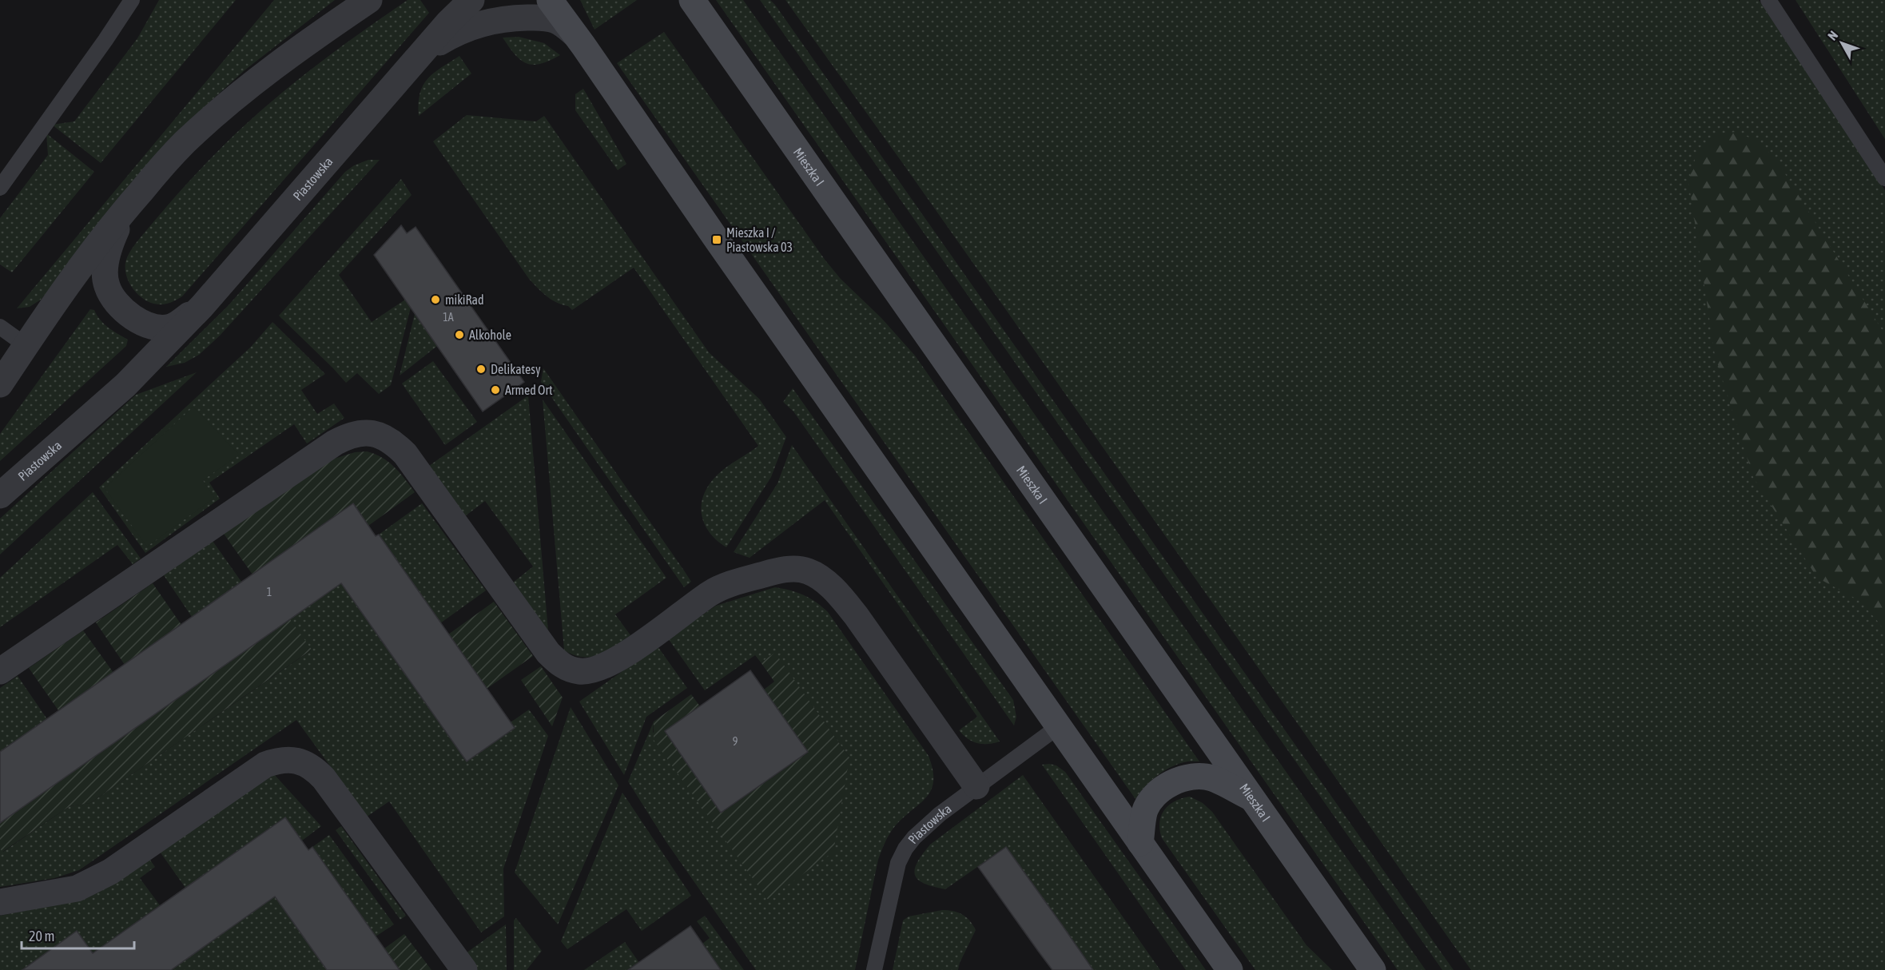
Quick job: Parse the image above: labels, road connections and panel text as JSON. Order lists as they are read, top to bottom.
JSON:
{
  "streets": {
    "street": ["Mieszka I", "Piastowska"]
  },
  "places": {
    "transit": ["Mieszka I / Piastowska 03"],
    "other": [
      "mikiRad",
      "Alkohole",
      "Delikatesy",
      "Armed Ort"
    ]
  },
  "house_numbers": ["1A", "1", "9"],
  "scale_bar": "20 m",
  "north": "top left"
}
